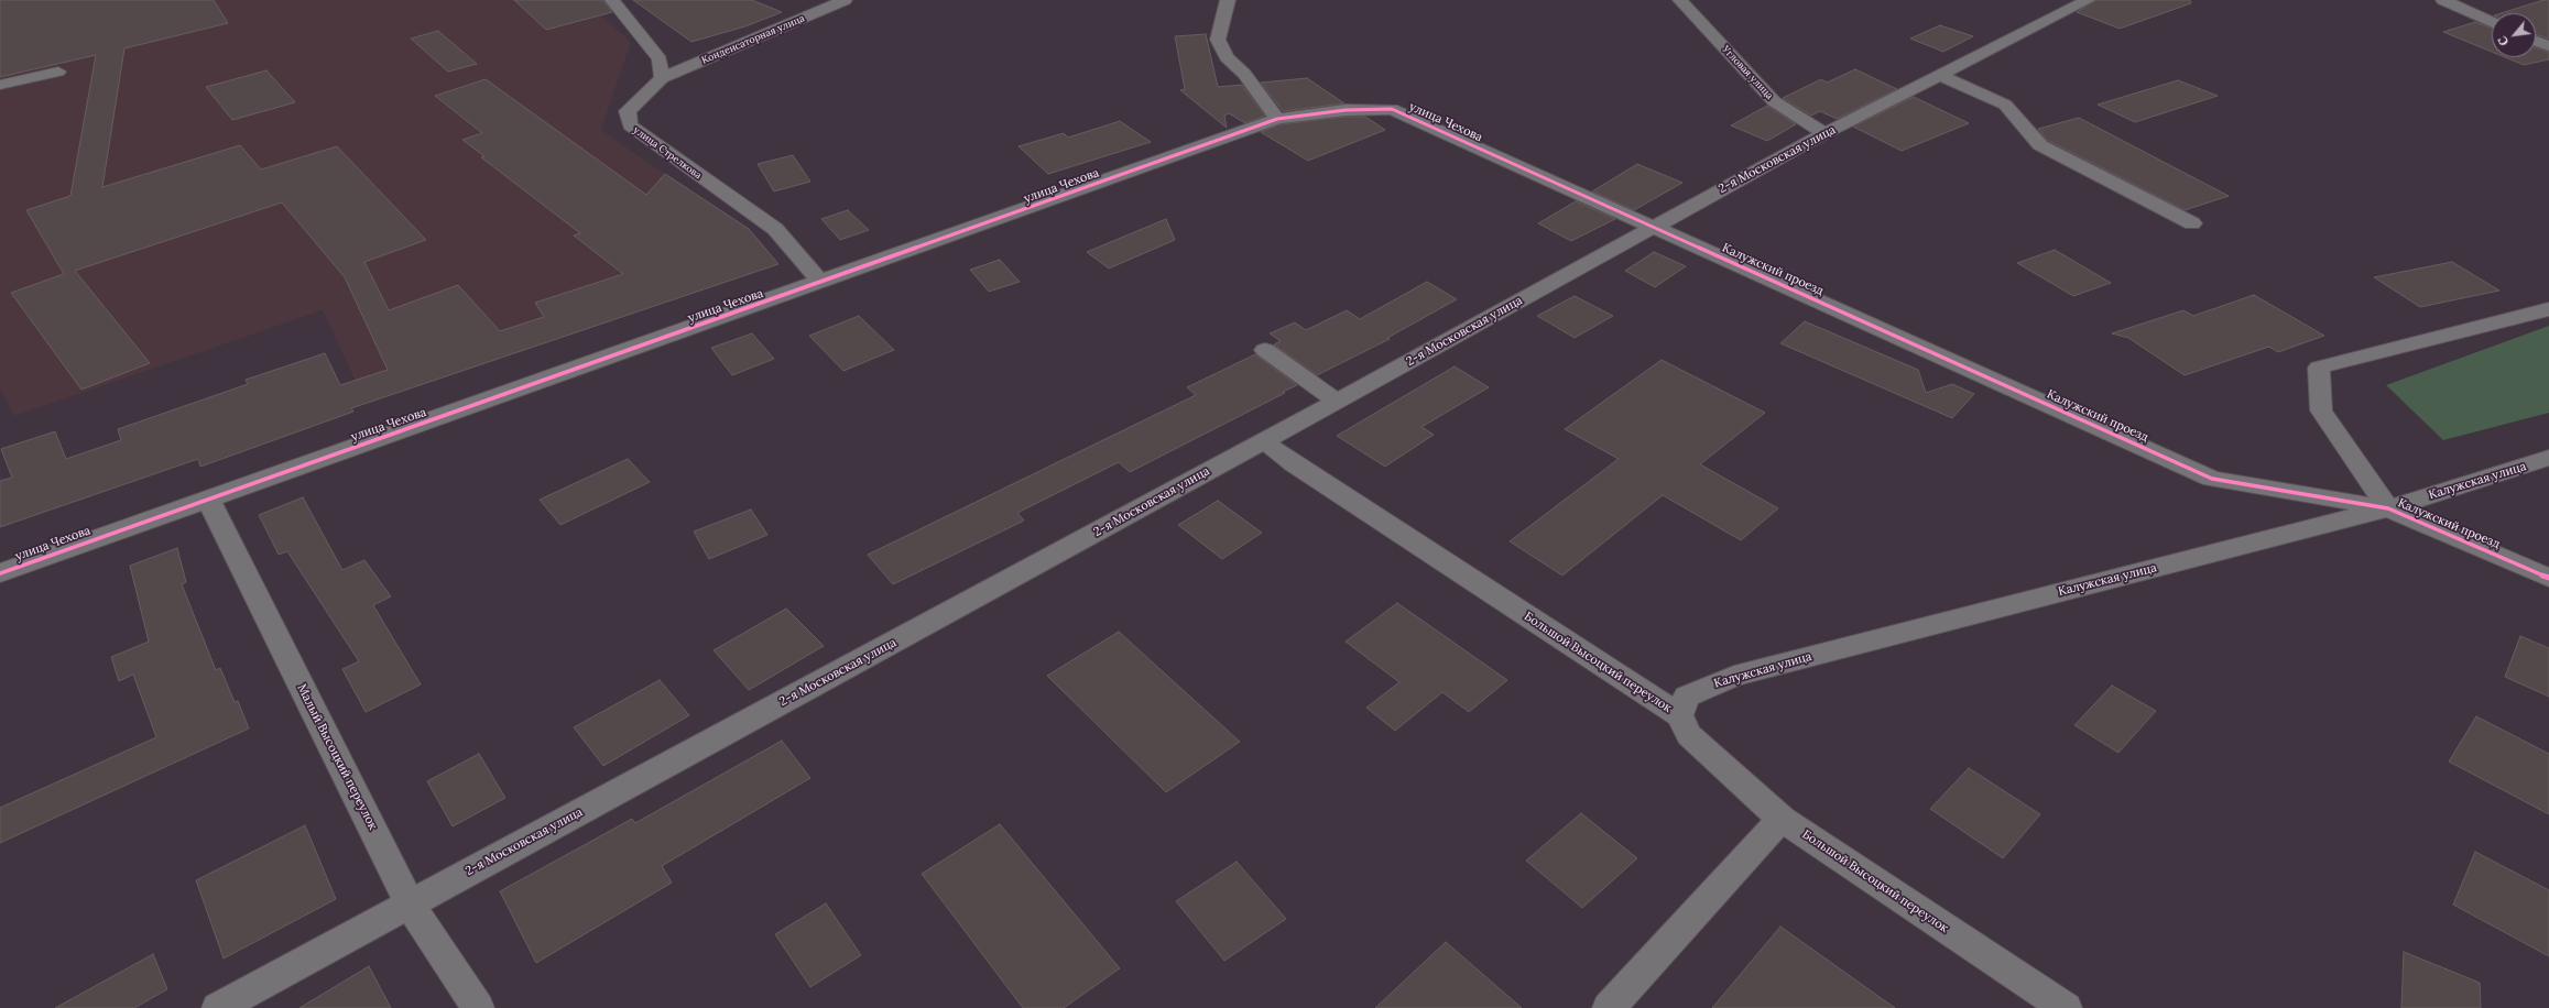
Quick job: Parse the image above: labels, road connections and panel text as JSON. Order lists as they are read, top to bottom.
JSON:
{
  "streets": {
    "street": [
      "Конденсаторная улица",
      "Угловая улица",
      "улица Чехова",
      "улица Стрелкова",
      "2-я Московская улица",
      "Калужский проезд",
      "Калужская улица",
      "Большой Высоцкий переулок",
      "Малый Высоцкий переулок"
    ]
  },
  "crossings": [
    ["Конденсаторная улица", "улица Стрелкова"],
    ["Угловая улица", "2-я Московская улица"],
    ["улица Чехова", "улица Стрелкова"],
    ["улица Чехова", "2-я Московская улица"],
    ["улица Чехова", "Калужский проезд"],
    ["улица Чехова", "Малый Высоцкий переулок"],
    ["2-я Московская улица", "Калужский проезд"],
    ["2-я Московская улица", "Большой Высоцкий переулок"],
    ["2-я Московская улица", "Малый Высоцкий переулок"],
    ["Калужский проезд", "Калужская улица"],
    ["Калужская улица", "Большой Высоцкий переулок"]
  ],
  "north": "bottom left"
}
